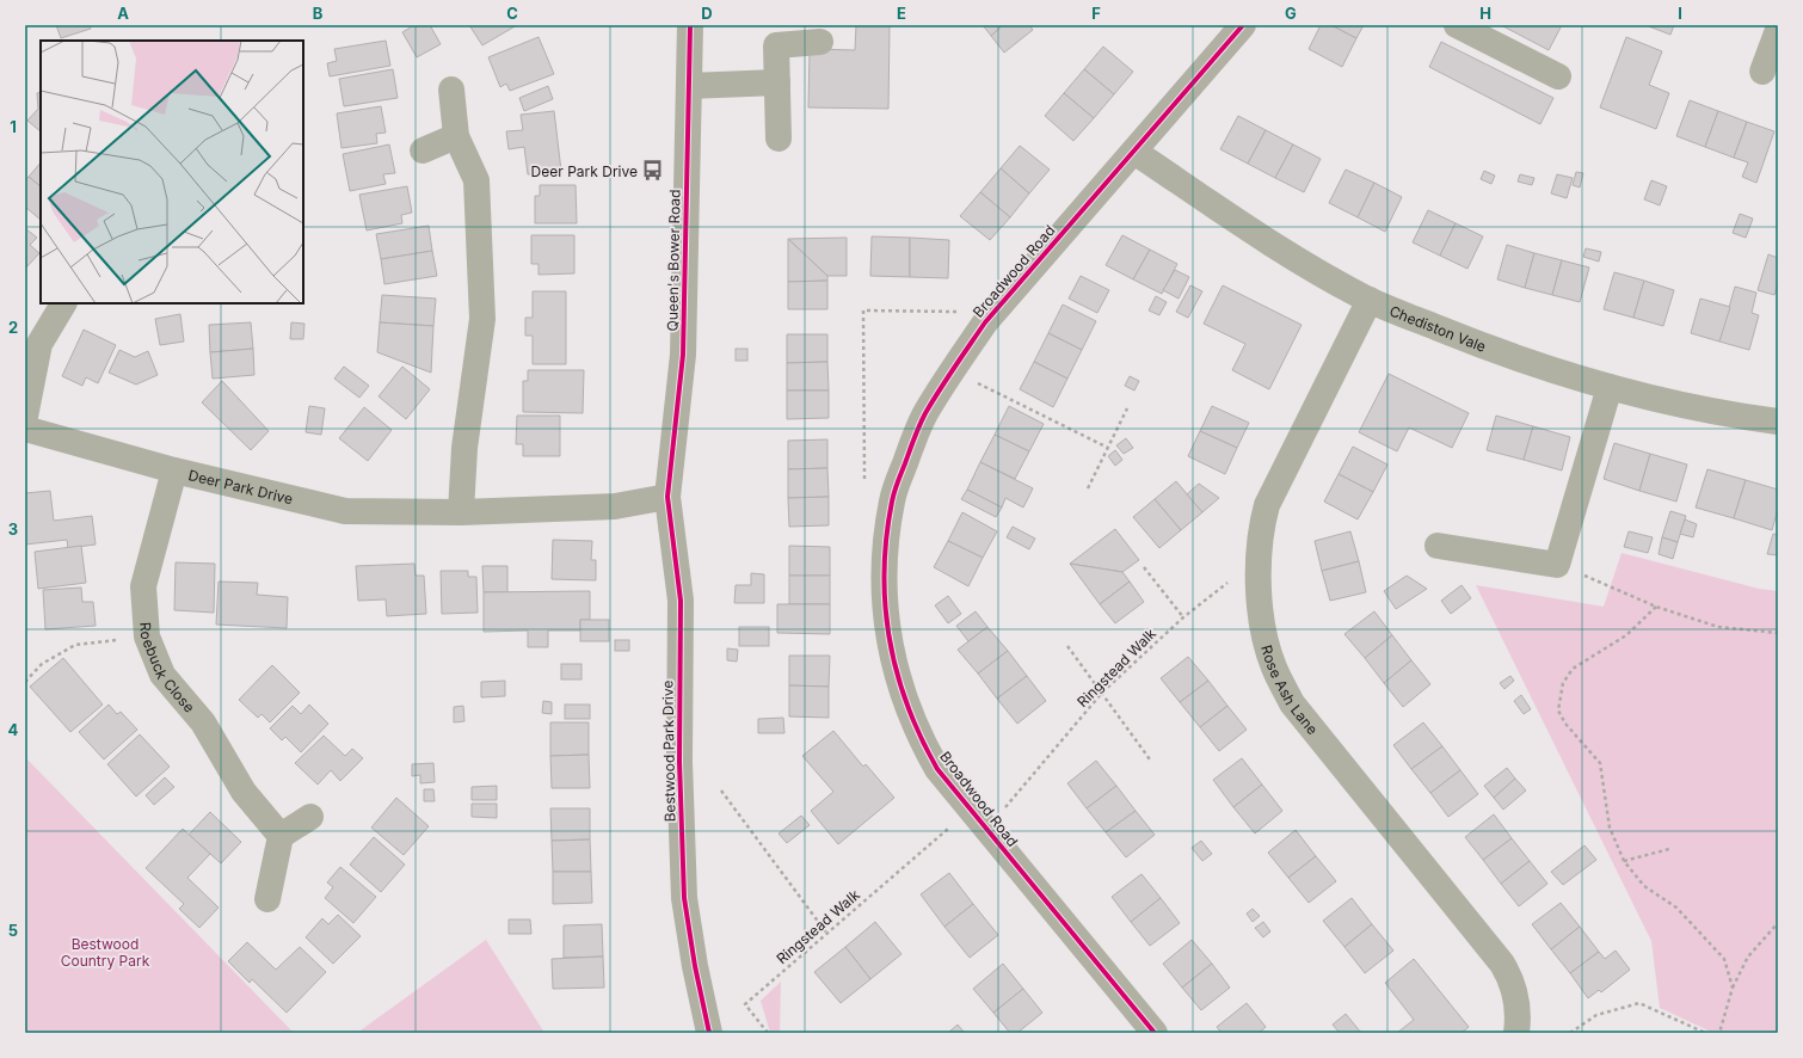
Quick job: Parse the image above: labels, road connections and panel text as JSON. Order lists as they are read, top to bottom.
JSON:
{
  "streets": {
    "street": [
      "Queen's Bower Road",
      "Broadwood Road",
      "Chediston Vale",
      "Deer Park Drive",
      "Roebuck Close",
      "Rose Ash Lane",
      "Bestwood Park Drive"
    ],
    "path": ["Ringstead Walk"]
  },
  "crossings": [
    ["Queen's Bower Road", "Deer Park Drive"],
    ["Queen's Bower Road", "Bestwood Park Drive"],
    ["Broadwood Road", "Chediston Vale"],
    ["Broadwood Road", "Ringstead Walk"],
    ["Chediston Vale", "Rose Ash Lane"],
    ["Deer Park Drive", "Roebuck Close"],
    ["Deer Park Drive", "Bestwood Park Drive"],
    ["Ringstead Walk", "Rose Ash Lane"]
  ],
  "parks": ["Bestwood Country Park"],
  "places": {
    "bus stop": ["Deer Park Drive"]
  },
  "grid": {
    "columns": [
      "A",
      "B",
      "C",
      "D",
      "E",
      "F",
      "G",
      "H",
      "I"
    ],
    "rows": [
      "1",
      "2",
      "3",
      "4",
      "5"
    ]
  }
}
